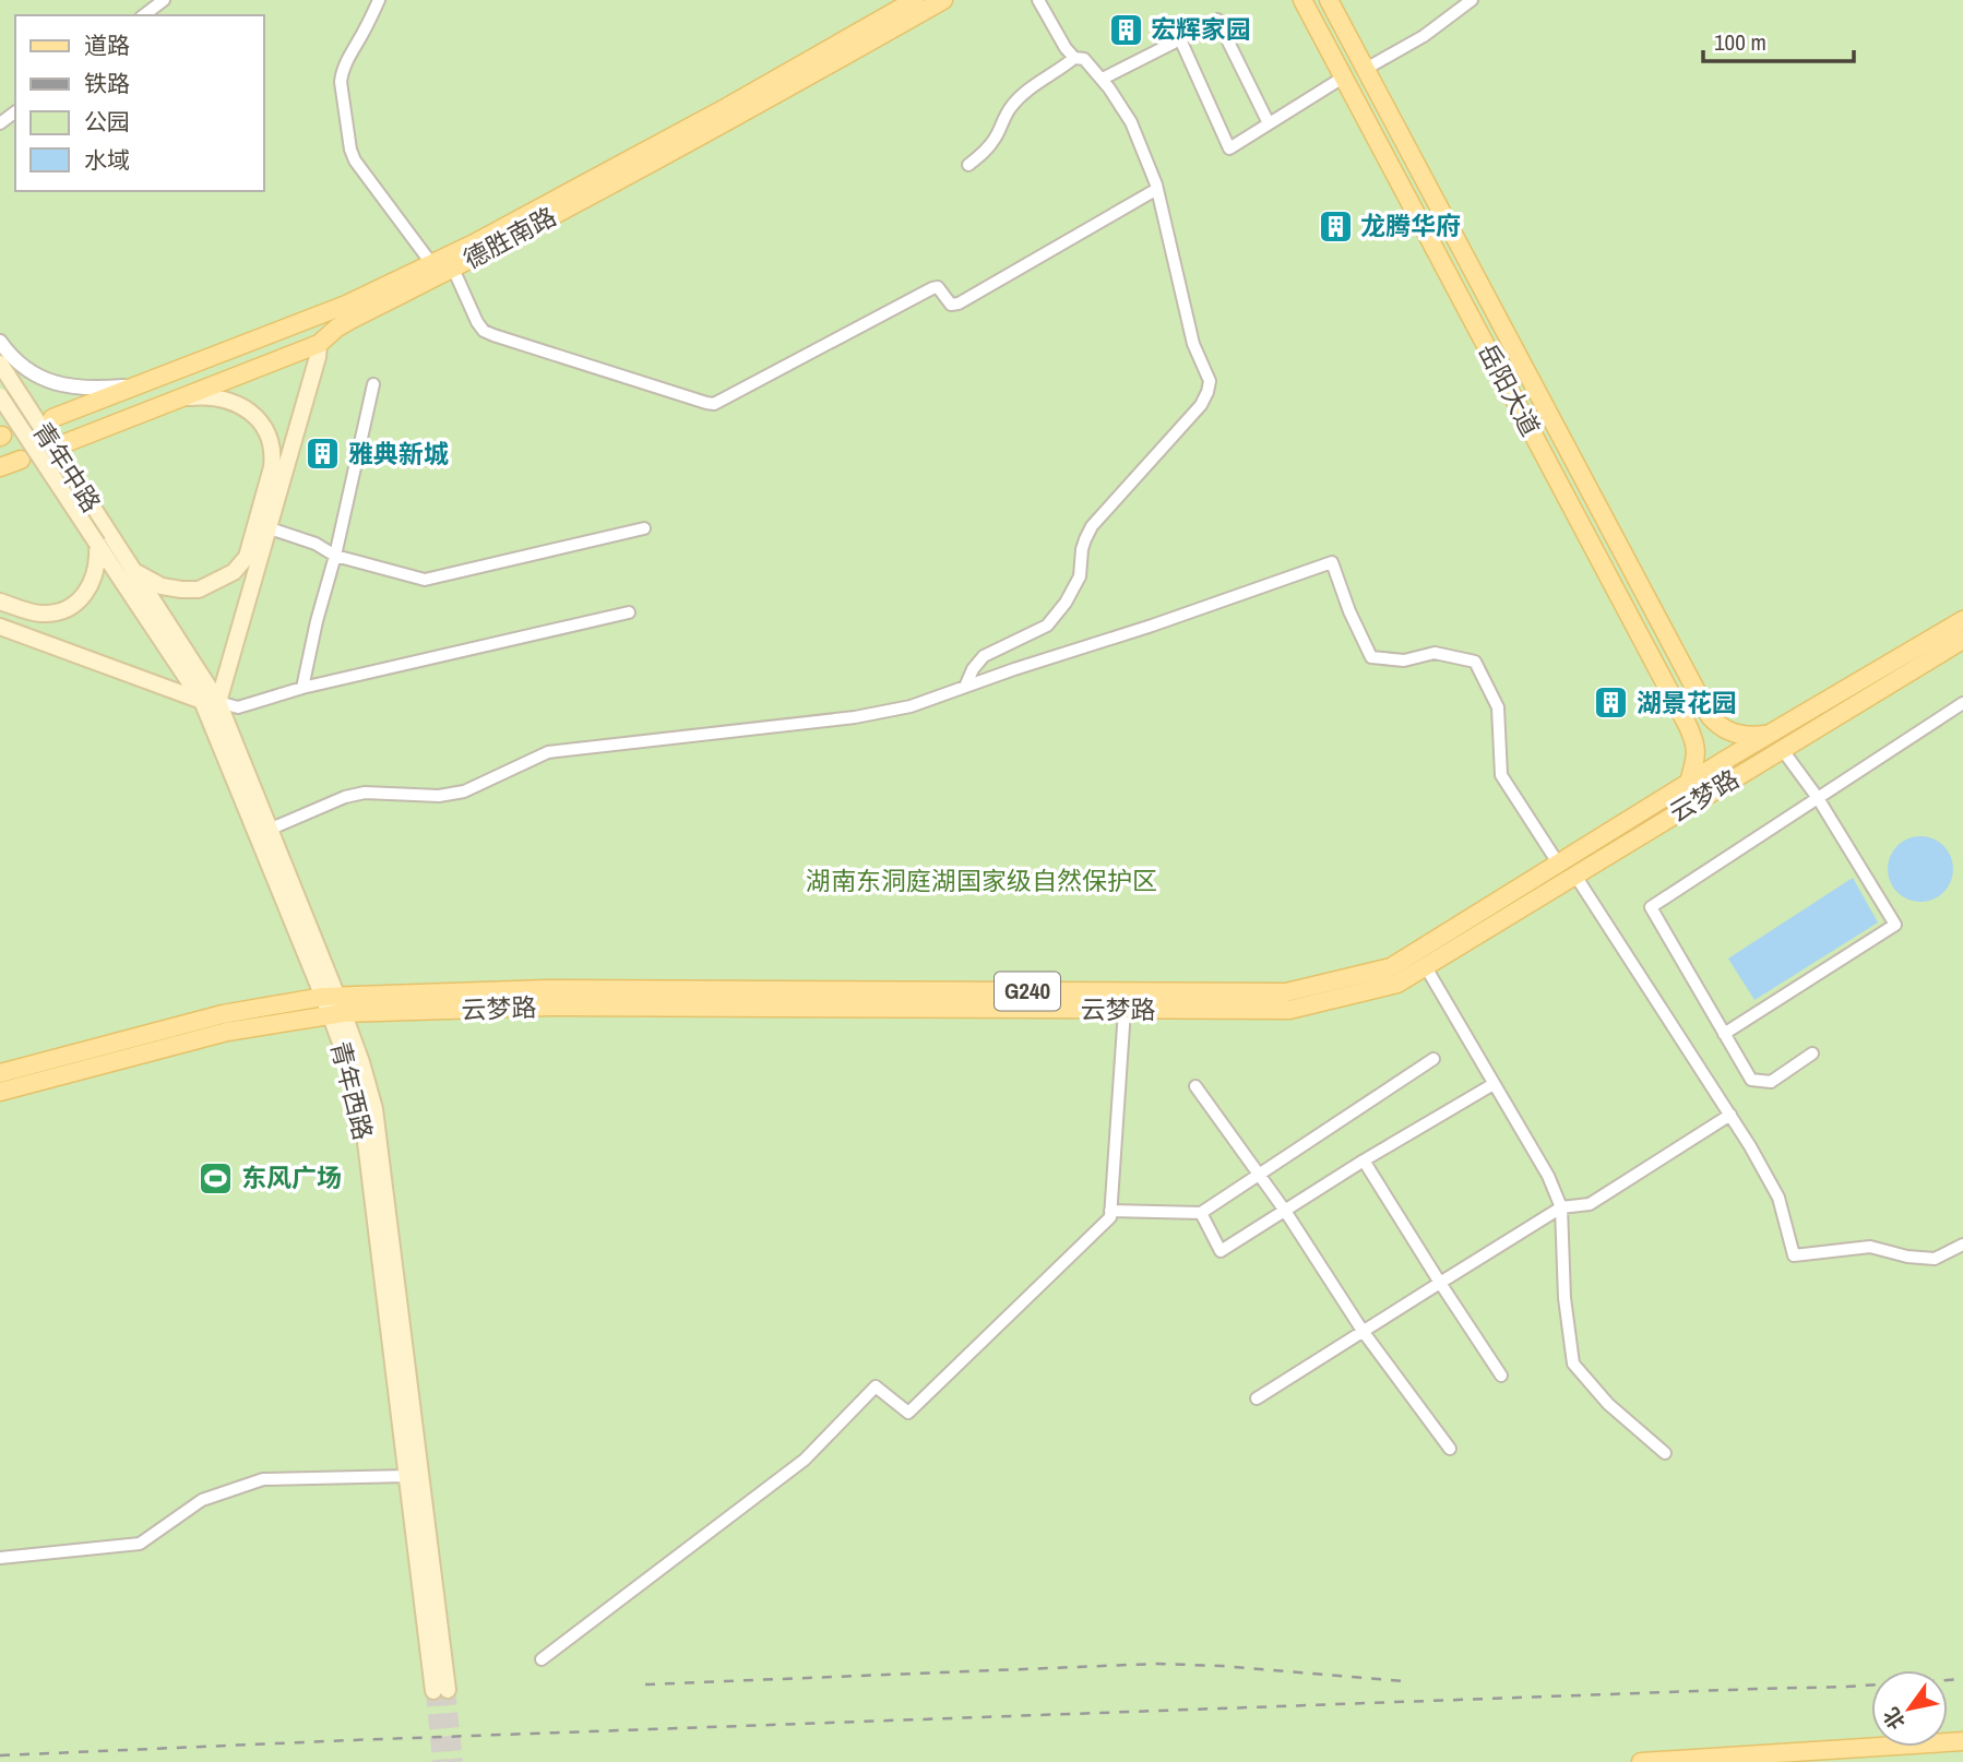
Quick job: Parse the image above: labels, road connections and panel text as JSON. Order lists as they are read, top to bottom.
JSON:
{
  "streets": {
    "main road": [
      "德胜南路",
      "岳阳大道",
      "青年中路",
      "云梦路",
      "G240",
      "青年西路"
    ]
  },
  "crossings": [
    ["岳阳大道", "G240"],
    ["青年中路", "青年西路"],
    ["云梦路", "G240"],
    ["云梦路", "青年西路"],
    ["G240", "青年西路"]
  ],
  "parks": ["湖南东洞庭湖国家级自然保护区"],
  "places": {
    "building": [
      "宏辉家园",
      "龙腾华府",
      "雅典新城",
      "湖景花园"
    ],
    "sports": ["东风广场"]
  },
  "legend": [
    "道路",
    "铁路",
    "公园",
    "水域"
  ],
  "scale_bar": "100 m",
  "north": "bottom left"
}
